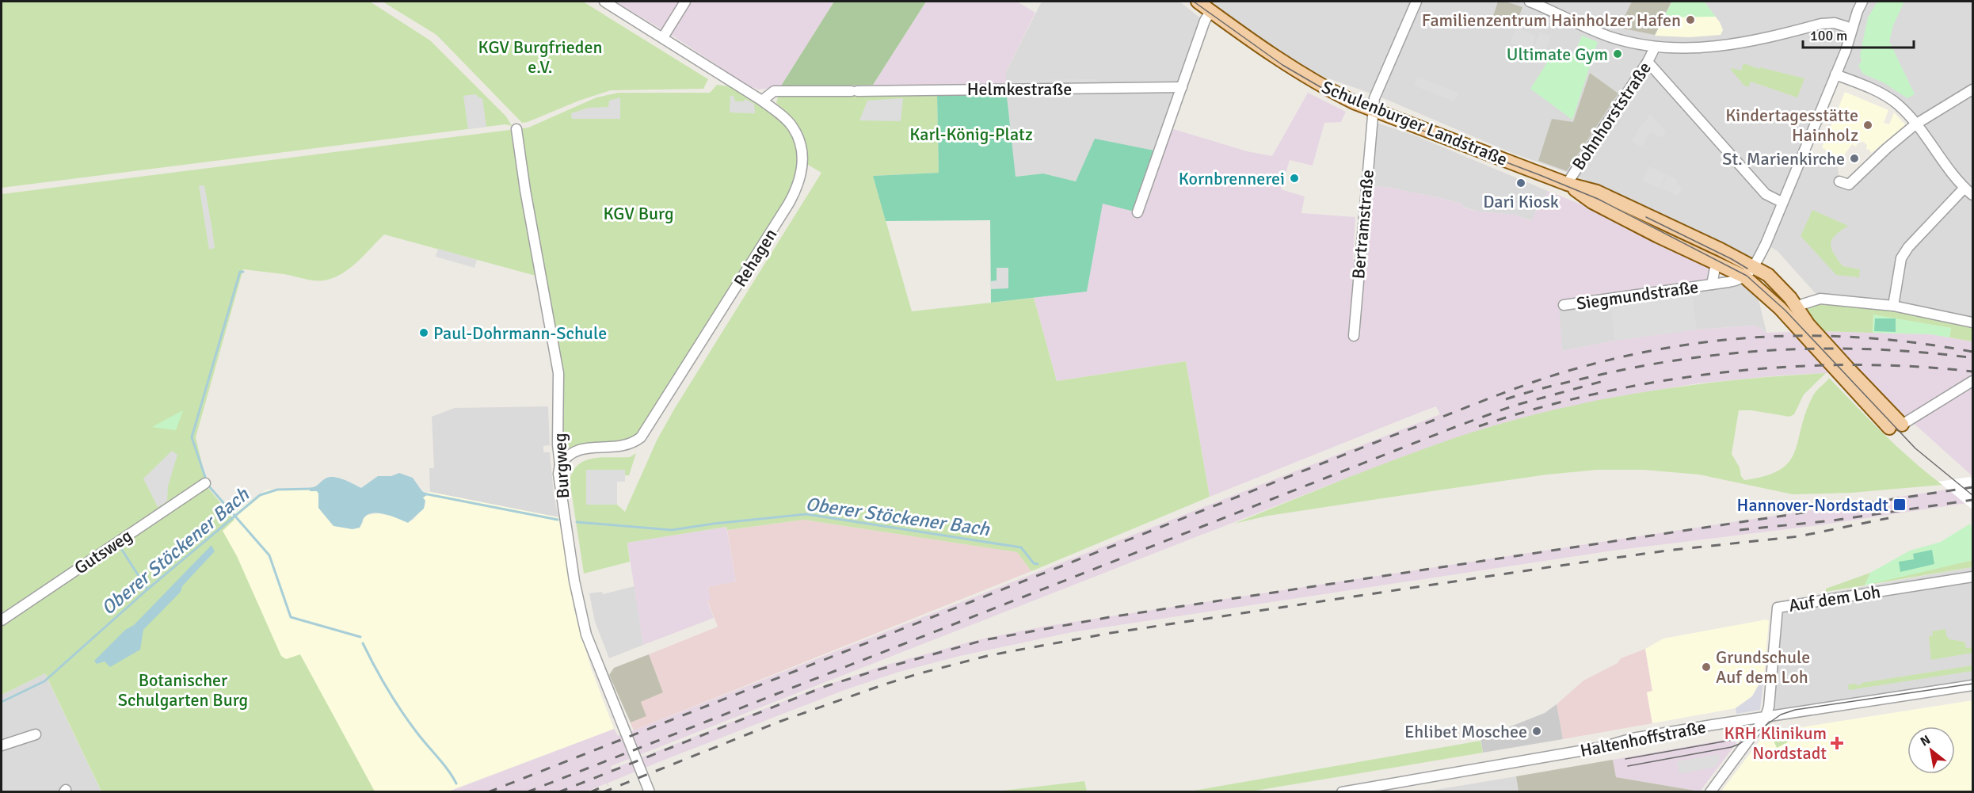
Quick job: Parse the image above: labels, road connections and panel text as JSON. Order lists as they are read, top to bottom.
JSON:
{
  "streets": {
    "main road": ["Schulenburger Landstraße"],
    "street": [
      "Helmkestraße",
      "Bohnhorststraße",
      "Bertramstraße",
      "Rehagen",
      "Siegmundstraße",
      "Burgweg",
      "Gutsweg",
      "Auf dem Loh",
      "Haltenhoffstraße"
    ]
  },
  "crossings": [
    ["Helmkestraße", "Rehagen"],
    ["Bohnhorststraße", "Schulenburger Landstraße"],
    ["Schulenburger Landstraße", "Bertramstraße"],
    ["Schulenburger Landstraße", "Siegmundstraße"],
    ["Rehagen", "Burgweg"],
    ["Auf dem Loh", "Haltenhoffstraße"]
  ],
  "water": ["Oberer Stöckener Bach"],
  "parks": [
    "KGV Burgfrieden e.V.",
    "Karl-König-Platz",
    "KGV Burg",
    "Botanischer Schulgarten Burg"
  ],
  "places": {
    "other": [
      "Familienzentrum Hainholzer Hafen",
      "Ultimate Gym",
      "Kindertagesstätte Hainholz",
      "St. Marienkirche",
      "Kornbrennerei",
      "Dari Kiosk",
      "Paul-Dohrmann-Schule",
      "Grundschule Auf dem Loh",
      "Ehlibet Moschee"
    ],
    "transit": ["Hannover-Nordstadt"],
    "health": ["KRH Klinikum Nordstadt"]
  },
  "scale_bar": "100 m",
  "north": "top left"
}
